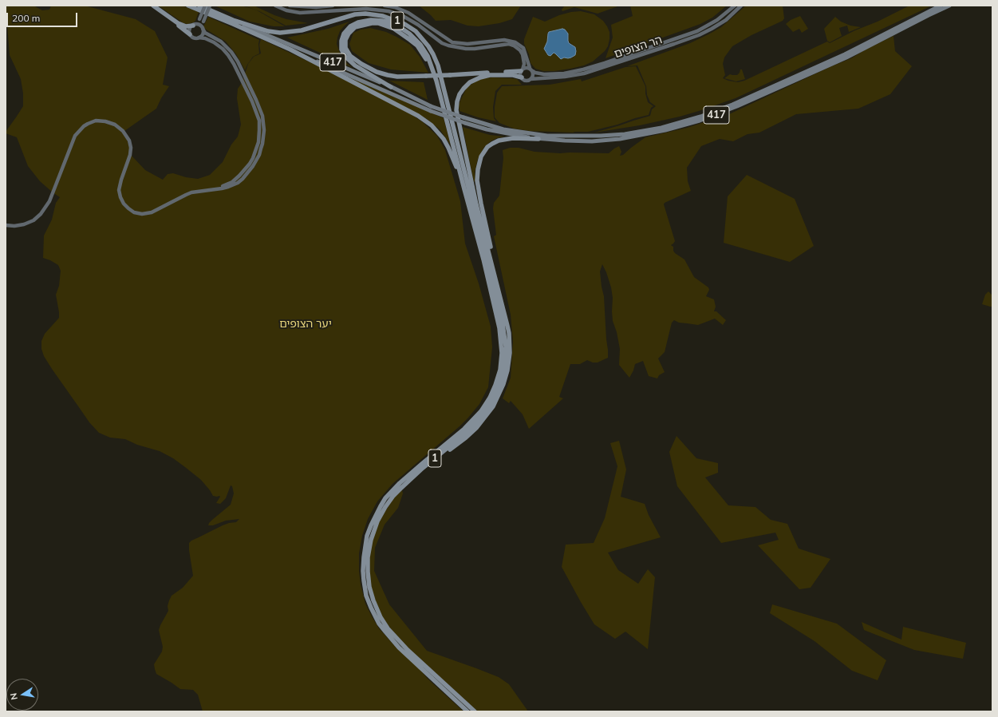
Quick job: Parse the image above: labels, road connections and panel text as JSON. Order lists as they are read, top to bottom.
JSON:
{
  "streets": {
    "highway": ["1"],
    "main road": ["הר הצופים", "417"]
  },
  "crossings": [
    ["1", "417"]
  ],
  "parks": ["יער הצופים"],
  "scale_bar": "200 m",
  "north": "left"
}
